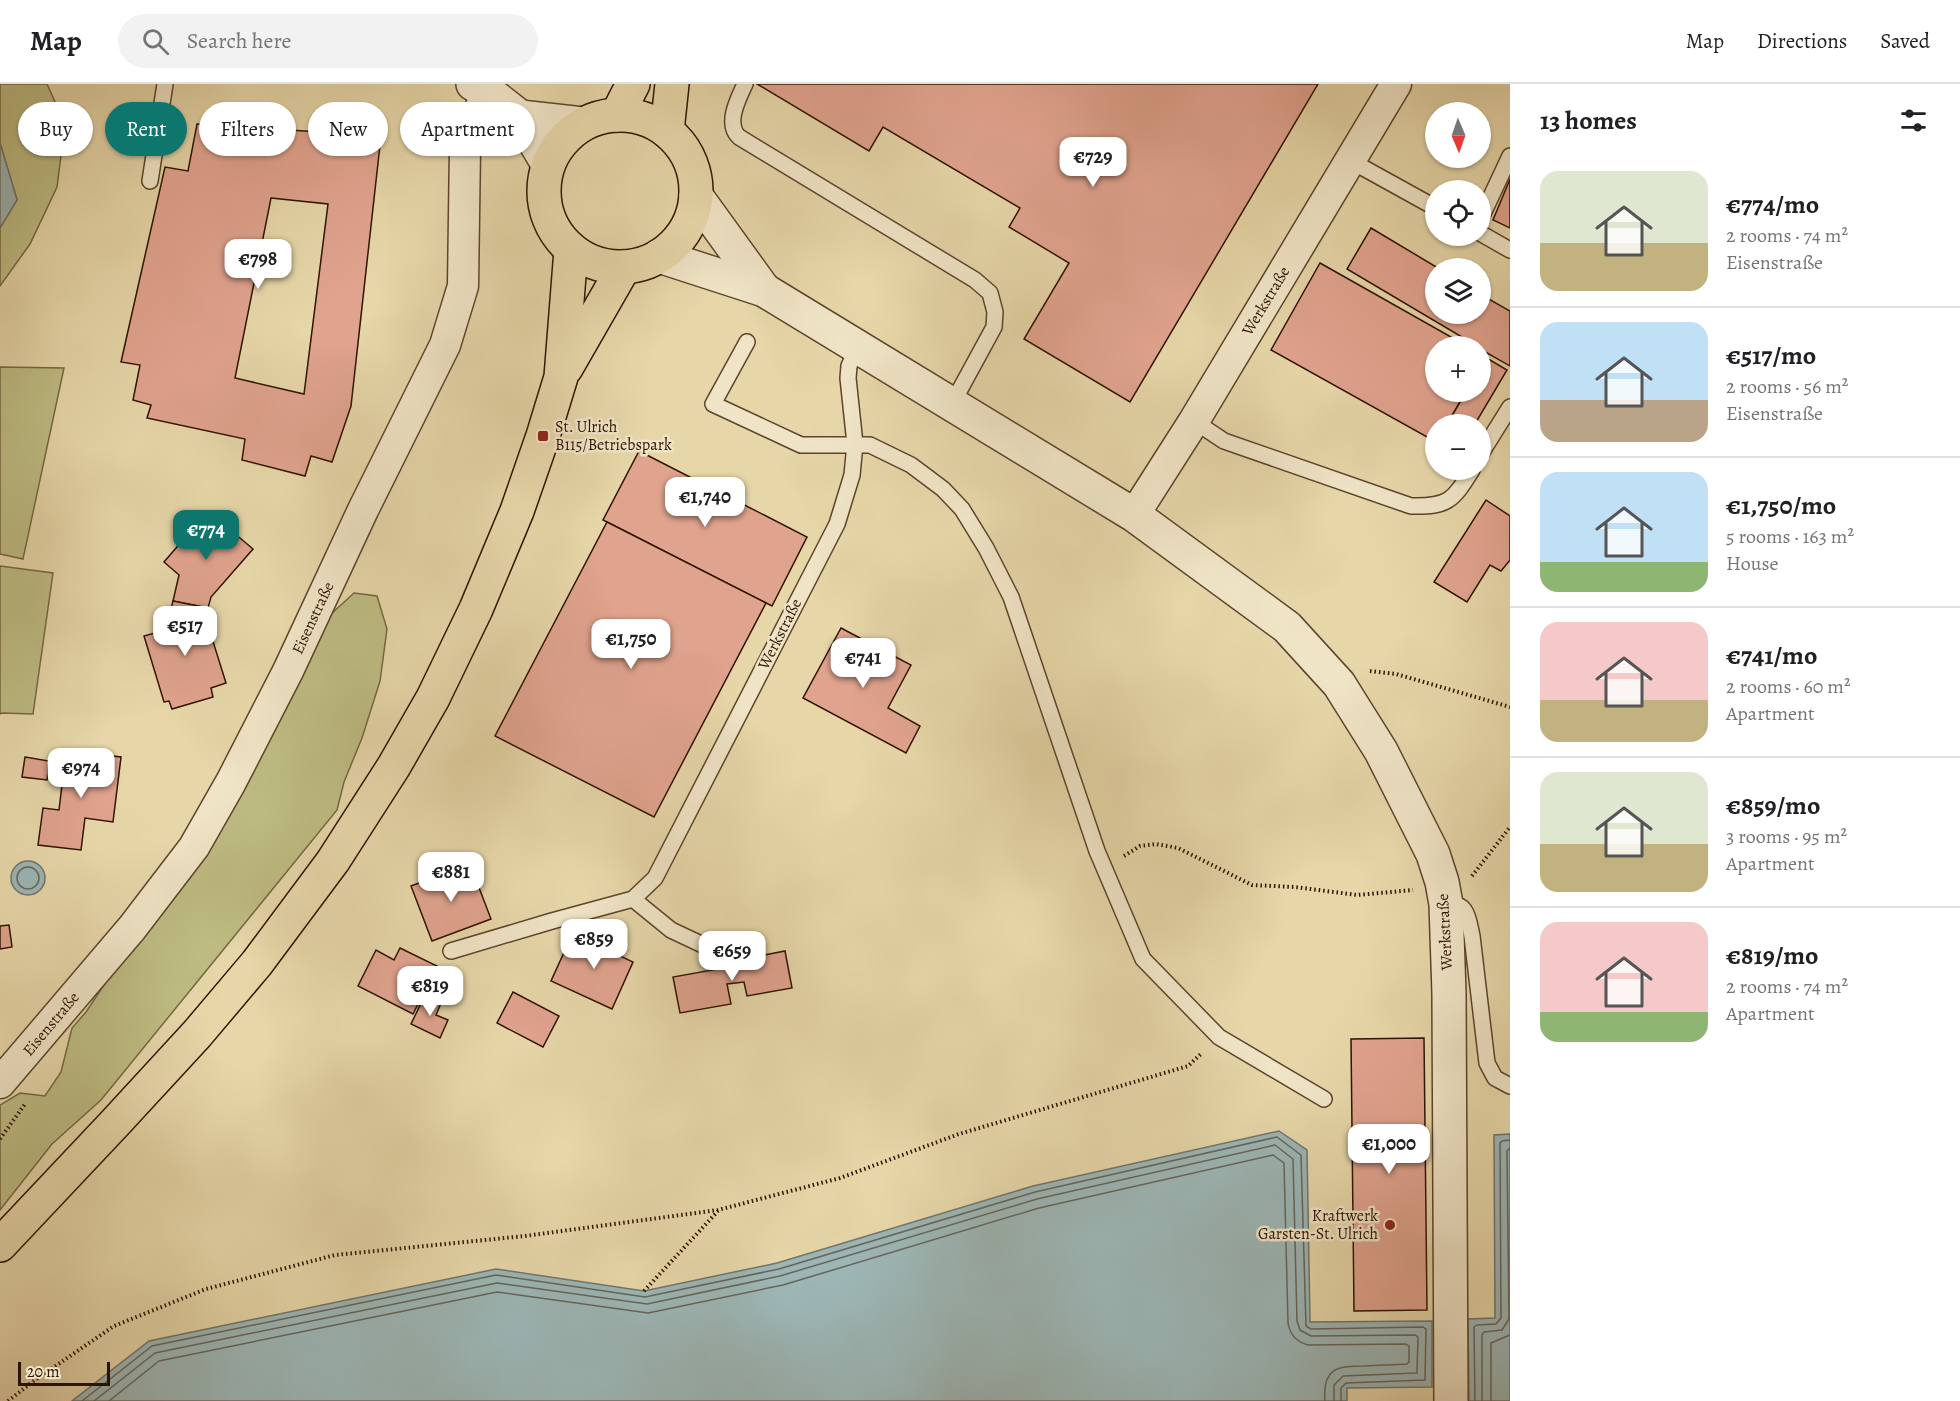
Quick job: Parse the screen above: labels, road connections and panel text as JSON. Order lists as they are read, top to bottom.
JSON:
{
  "streets": {
    "street": ["Werkstraße", "Eisenstraße"]
  },
  "places": {
    "transit": ["St. Ulrich B115/Betriebspark"],
    "other": ["Kraftwerk Garsten-St. Ulrich"]
  },
  "scale_bar": "20 m",
  "north": "bottom",
  "page": {
    "header": "Map",
    "search": "Search here",
    "nav": ["Map", "Directions", "Saved"],
    "heading": "13 homes",
    "map_buttons": ["+", "−"],
    "chip": [
      "Buy",
      "Rent",
      "Filters",
      "New",
      "Apartment"
    ],
    "price": [
      "€729",
      "€798",
      "€1,740",
      "€774",
      "€517",
      "€1,750",
      "€741",
      "€974",
      "€881",
      "€859",
      "€659",
      "€819",
      "€1,000"
    ],
    "list": [
      {
        "name": "€774/mo",
        "note": "2 rooms · 74 m² · Eisenstraße"
      },
      {
        "name": "€517/mo",
        "note": "2 rooms · 56 m² · Eisenstraße"
      },
      {
        "name": "€1,750/mo",
        "note": "5 rooms · 163 m² · House"
      },
      {
        "name": "€741/mo",
        "note": "2 rooms · 60 m² · Apartment"
      },
      {
        "name": "€859/mo",
        "note": "3 rooms · 95 m² · Apartment"
      },
      {
        "name": "€819/mo",
        "note": "2 rooms · 74 m² · Apartment"
      }
    ],
    "scale": "20 m"
  }
}
